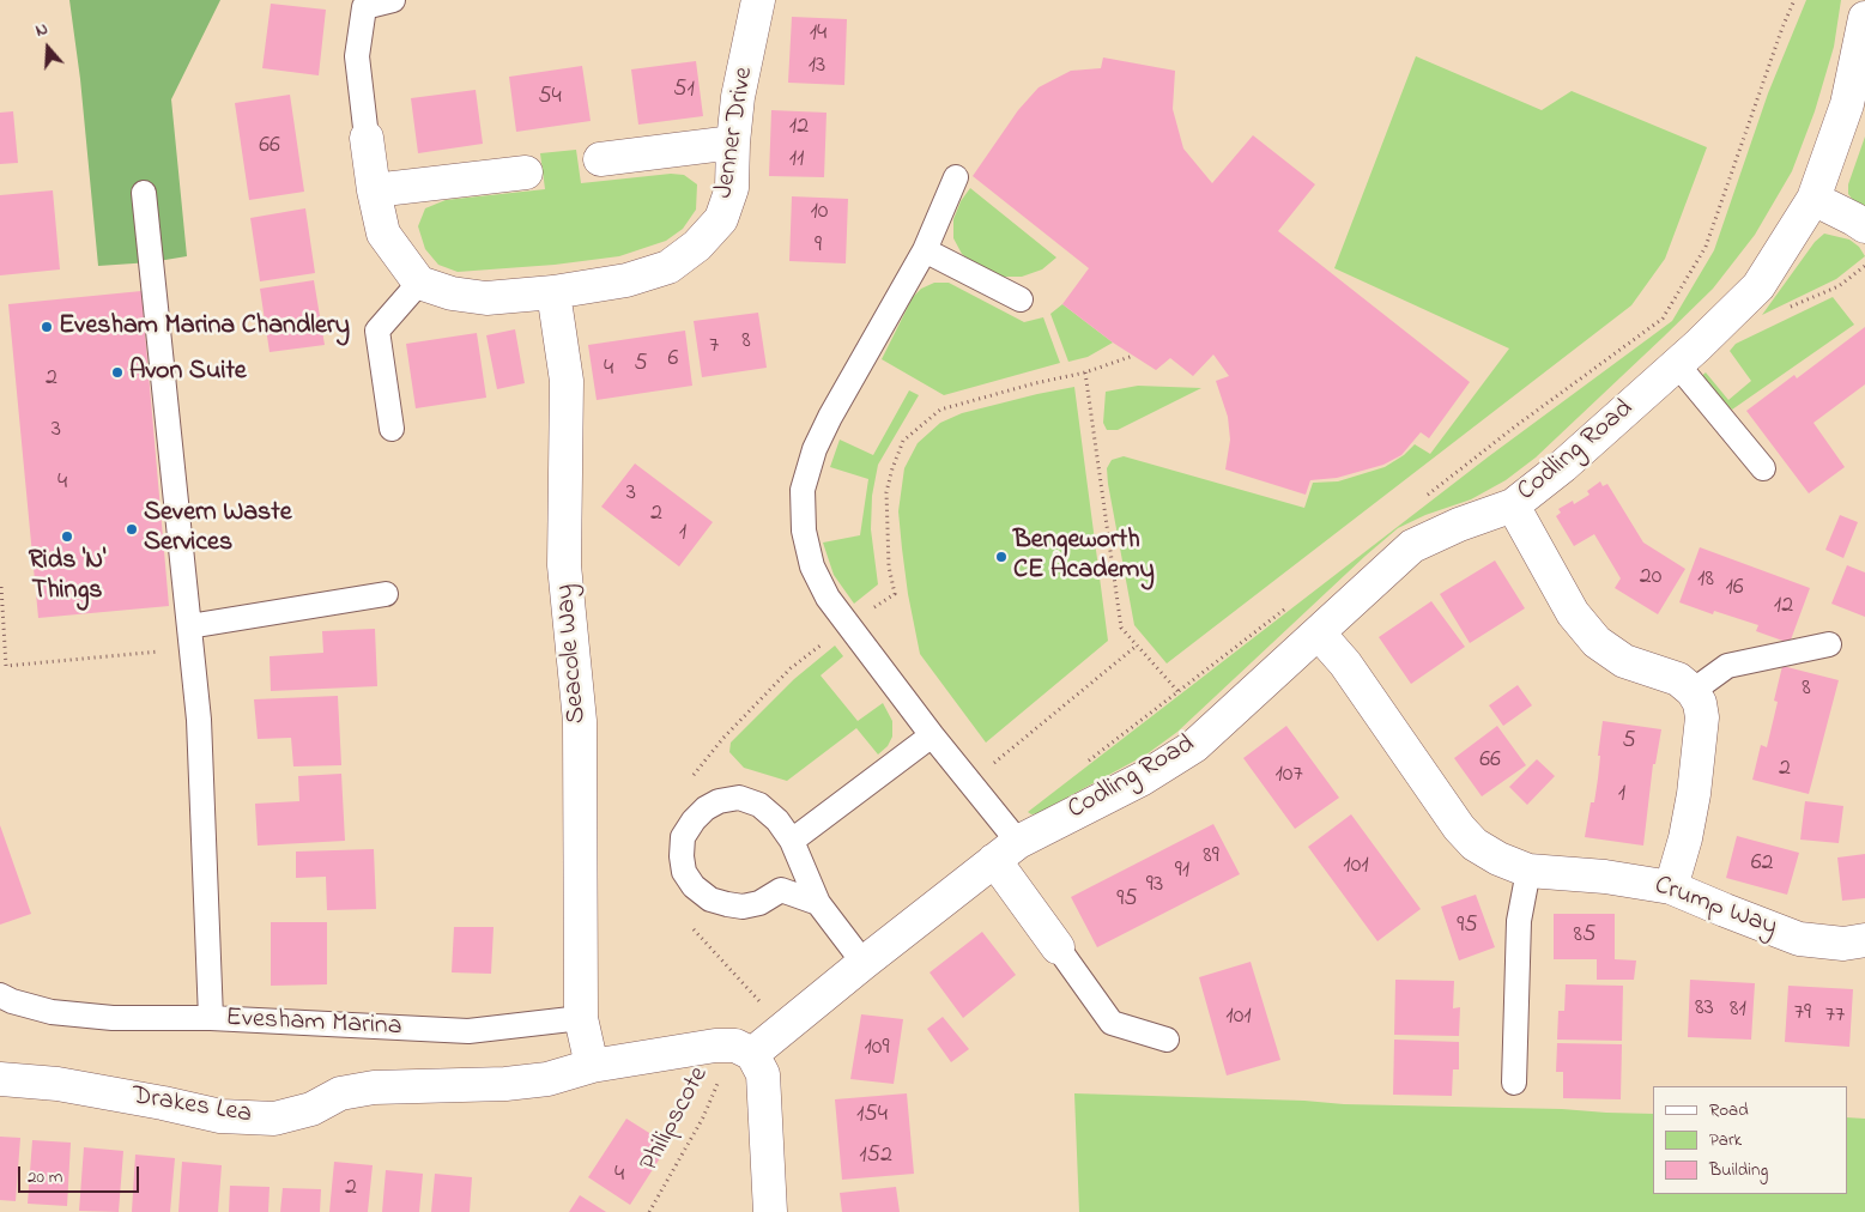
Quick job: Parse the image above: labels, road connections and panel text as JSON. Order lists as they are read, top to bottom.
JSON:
{
  "streets": {
    "street": [
      "Jenner Drive",
      "Codling Road",
      "Seacole Way",
      "Crump Way",
      "Drakes Lea"
    ],
    "lane": ["Evesham Marina"],
    "path": ["Philipscote"]
  },
  "crossings": [
    ["Jenner Drive", "Seacole Way"],
    ["Codling Road", "Crump Way"],
    ["Codling Road", "Drakes Lea"],
    ["Codling Road", "Philipscote"],
    ["Seacole Way", "Evesham Marina"],
    ["Drakes Lea", "Philipscote"]
  ],
  "places": [
    "Evesham Marina Chandlery",
    "Avon Suite",
    "Severn Waste Services",
    "Rids 'N' Things",
    "Bengeworth CE Academy"
  ],
  "house_numbers": [
    "14",
    "13",
    "51",
    "54",
    "12",
    "66",
    "11",
    "10",
    "9",
    "8",
    "7",
    "6",
    "5",
    "4",
    "2",
    "3",
    "4",
    "3",
    "2",
    "1",
    "20",
    "18",
    "16",
    "12",
    "8",
    "5",
    "66",
    "2",
    "107",
    "1",
    "89",
    "62",
    "101",
    "91",
    "93",
    "95",
    "95",
    "85",
    "83",
    "81",
    "79",
    "77",
    "101",
    "109",
    "154",
    "152",
    "4",
    "2"
  ],
  "legend": ["Road", "Park", "Building"],
  "scale_bar": "20 m",
  "north": "top"
}
